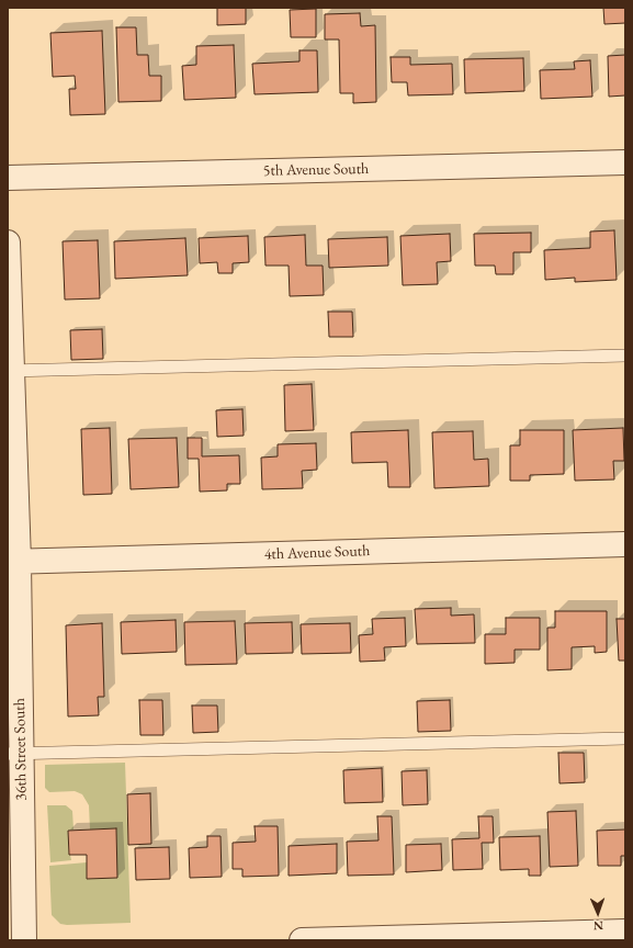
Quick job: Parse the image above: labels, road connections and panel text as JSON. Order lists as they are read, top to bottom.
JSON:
{
  "streets": {
    "street": ["5th Avenue South", "4th Avenue South", "36th Street South"]
  },
  "crossings": [
    ["4th Avenue South", "36th Street South"]
  ],
  "north": "bottom"
}
